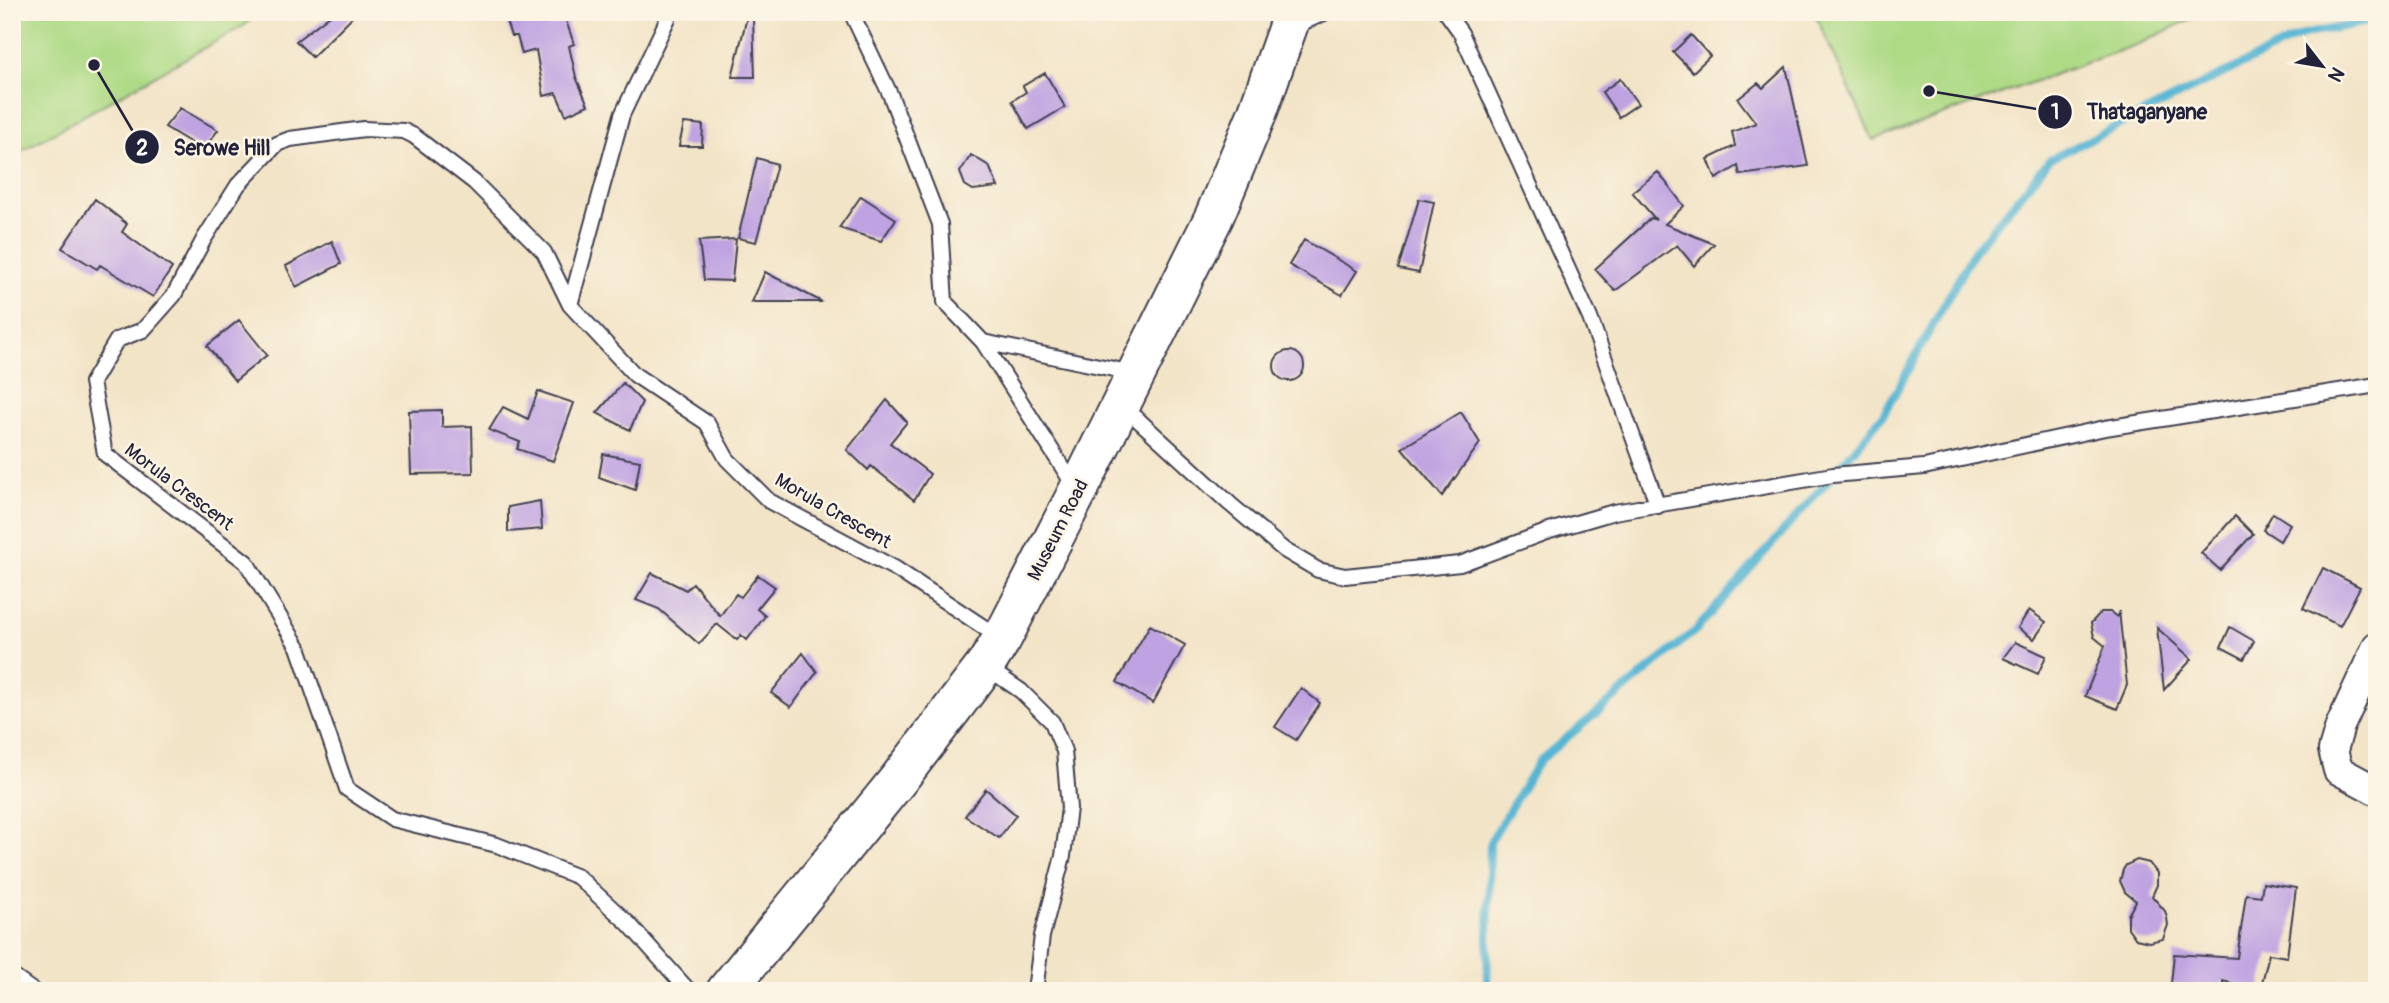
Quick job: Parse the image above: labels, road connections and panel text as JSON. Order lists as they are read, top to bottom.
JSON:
{
  "streets": {
    "street": ["Museum Road"],
    "lane": ["Morula Crescent"]
  },
  "crossings": [
    ["Morula Crescent", "Museum Road"]
  ],
  "places": ["Serowe Hill", "Thataganyane"],
  "north": "bottom right"
}
